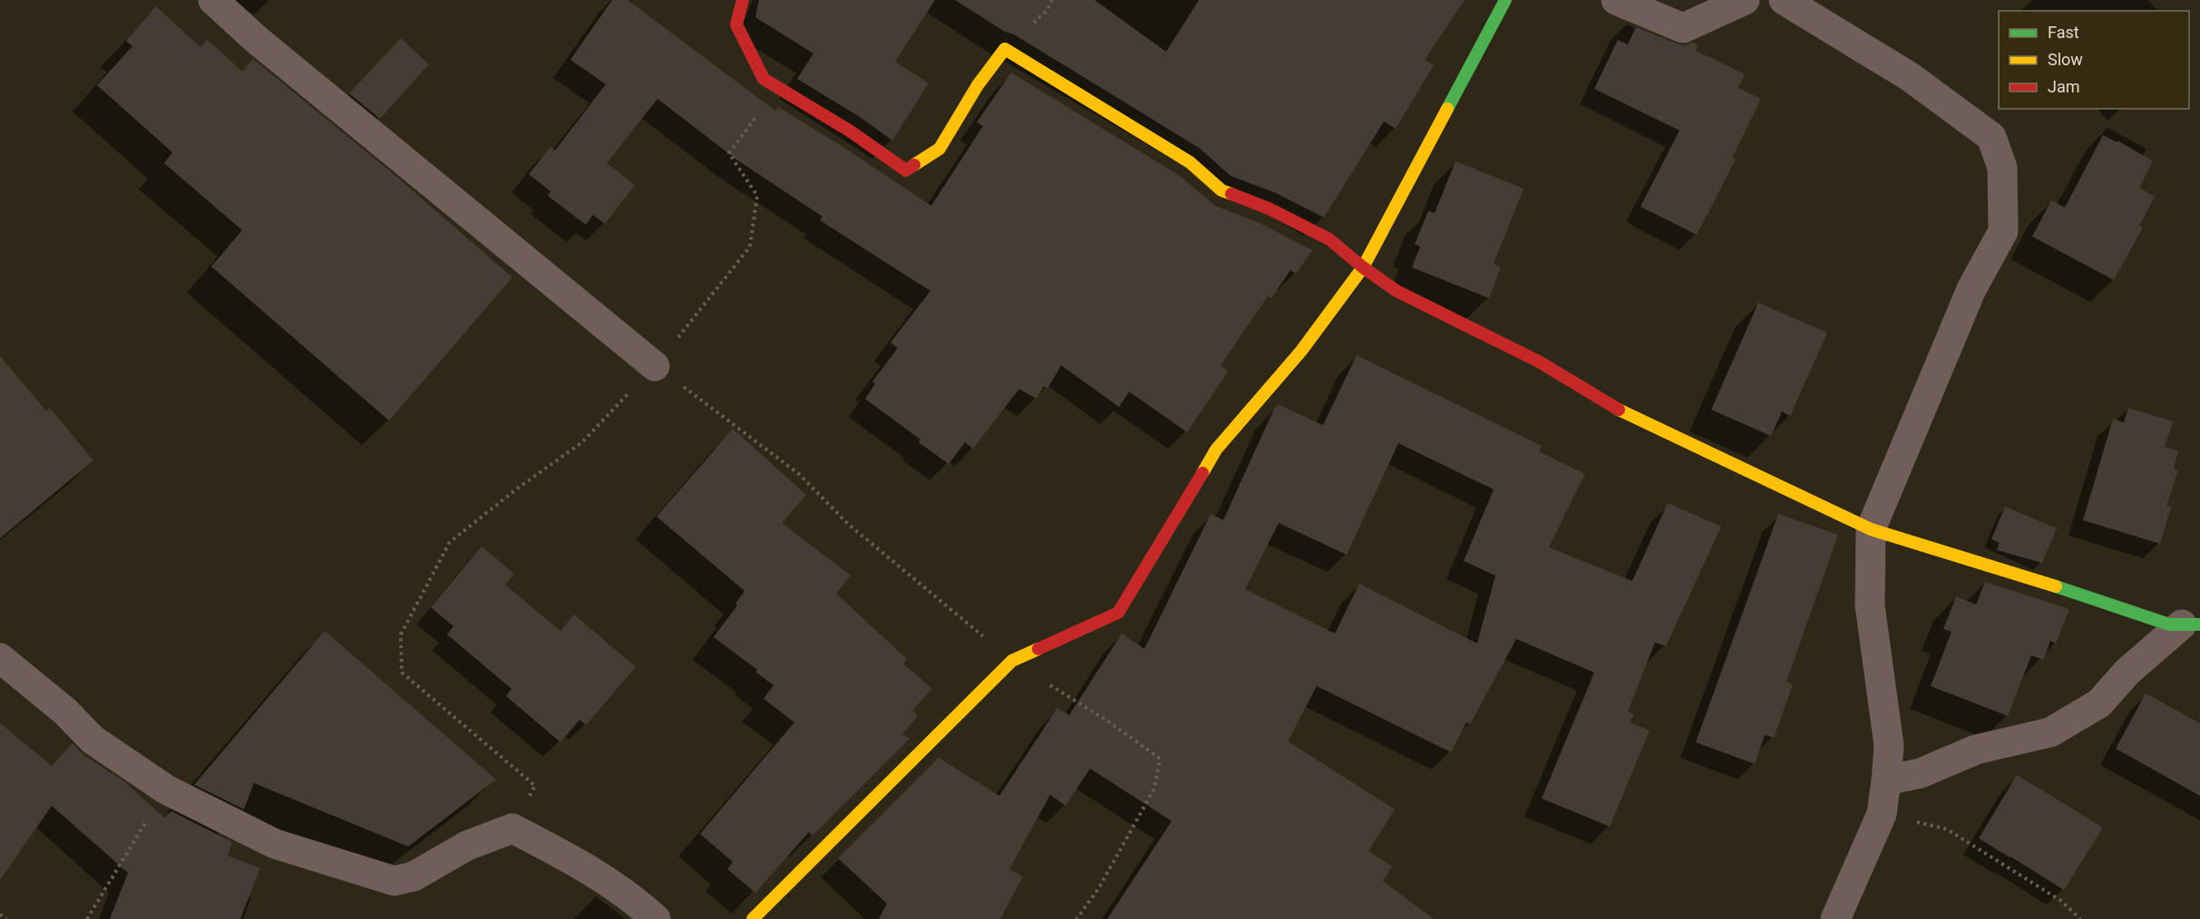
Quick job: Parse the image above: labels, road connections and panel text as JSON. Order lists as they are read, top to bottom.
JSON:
{
  "legend": ["Fast", "Slow", "Jam"]
}
